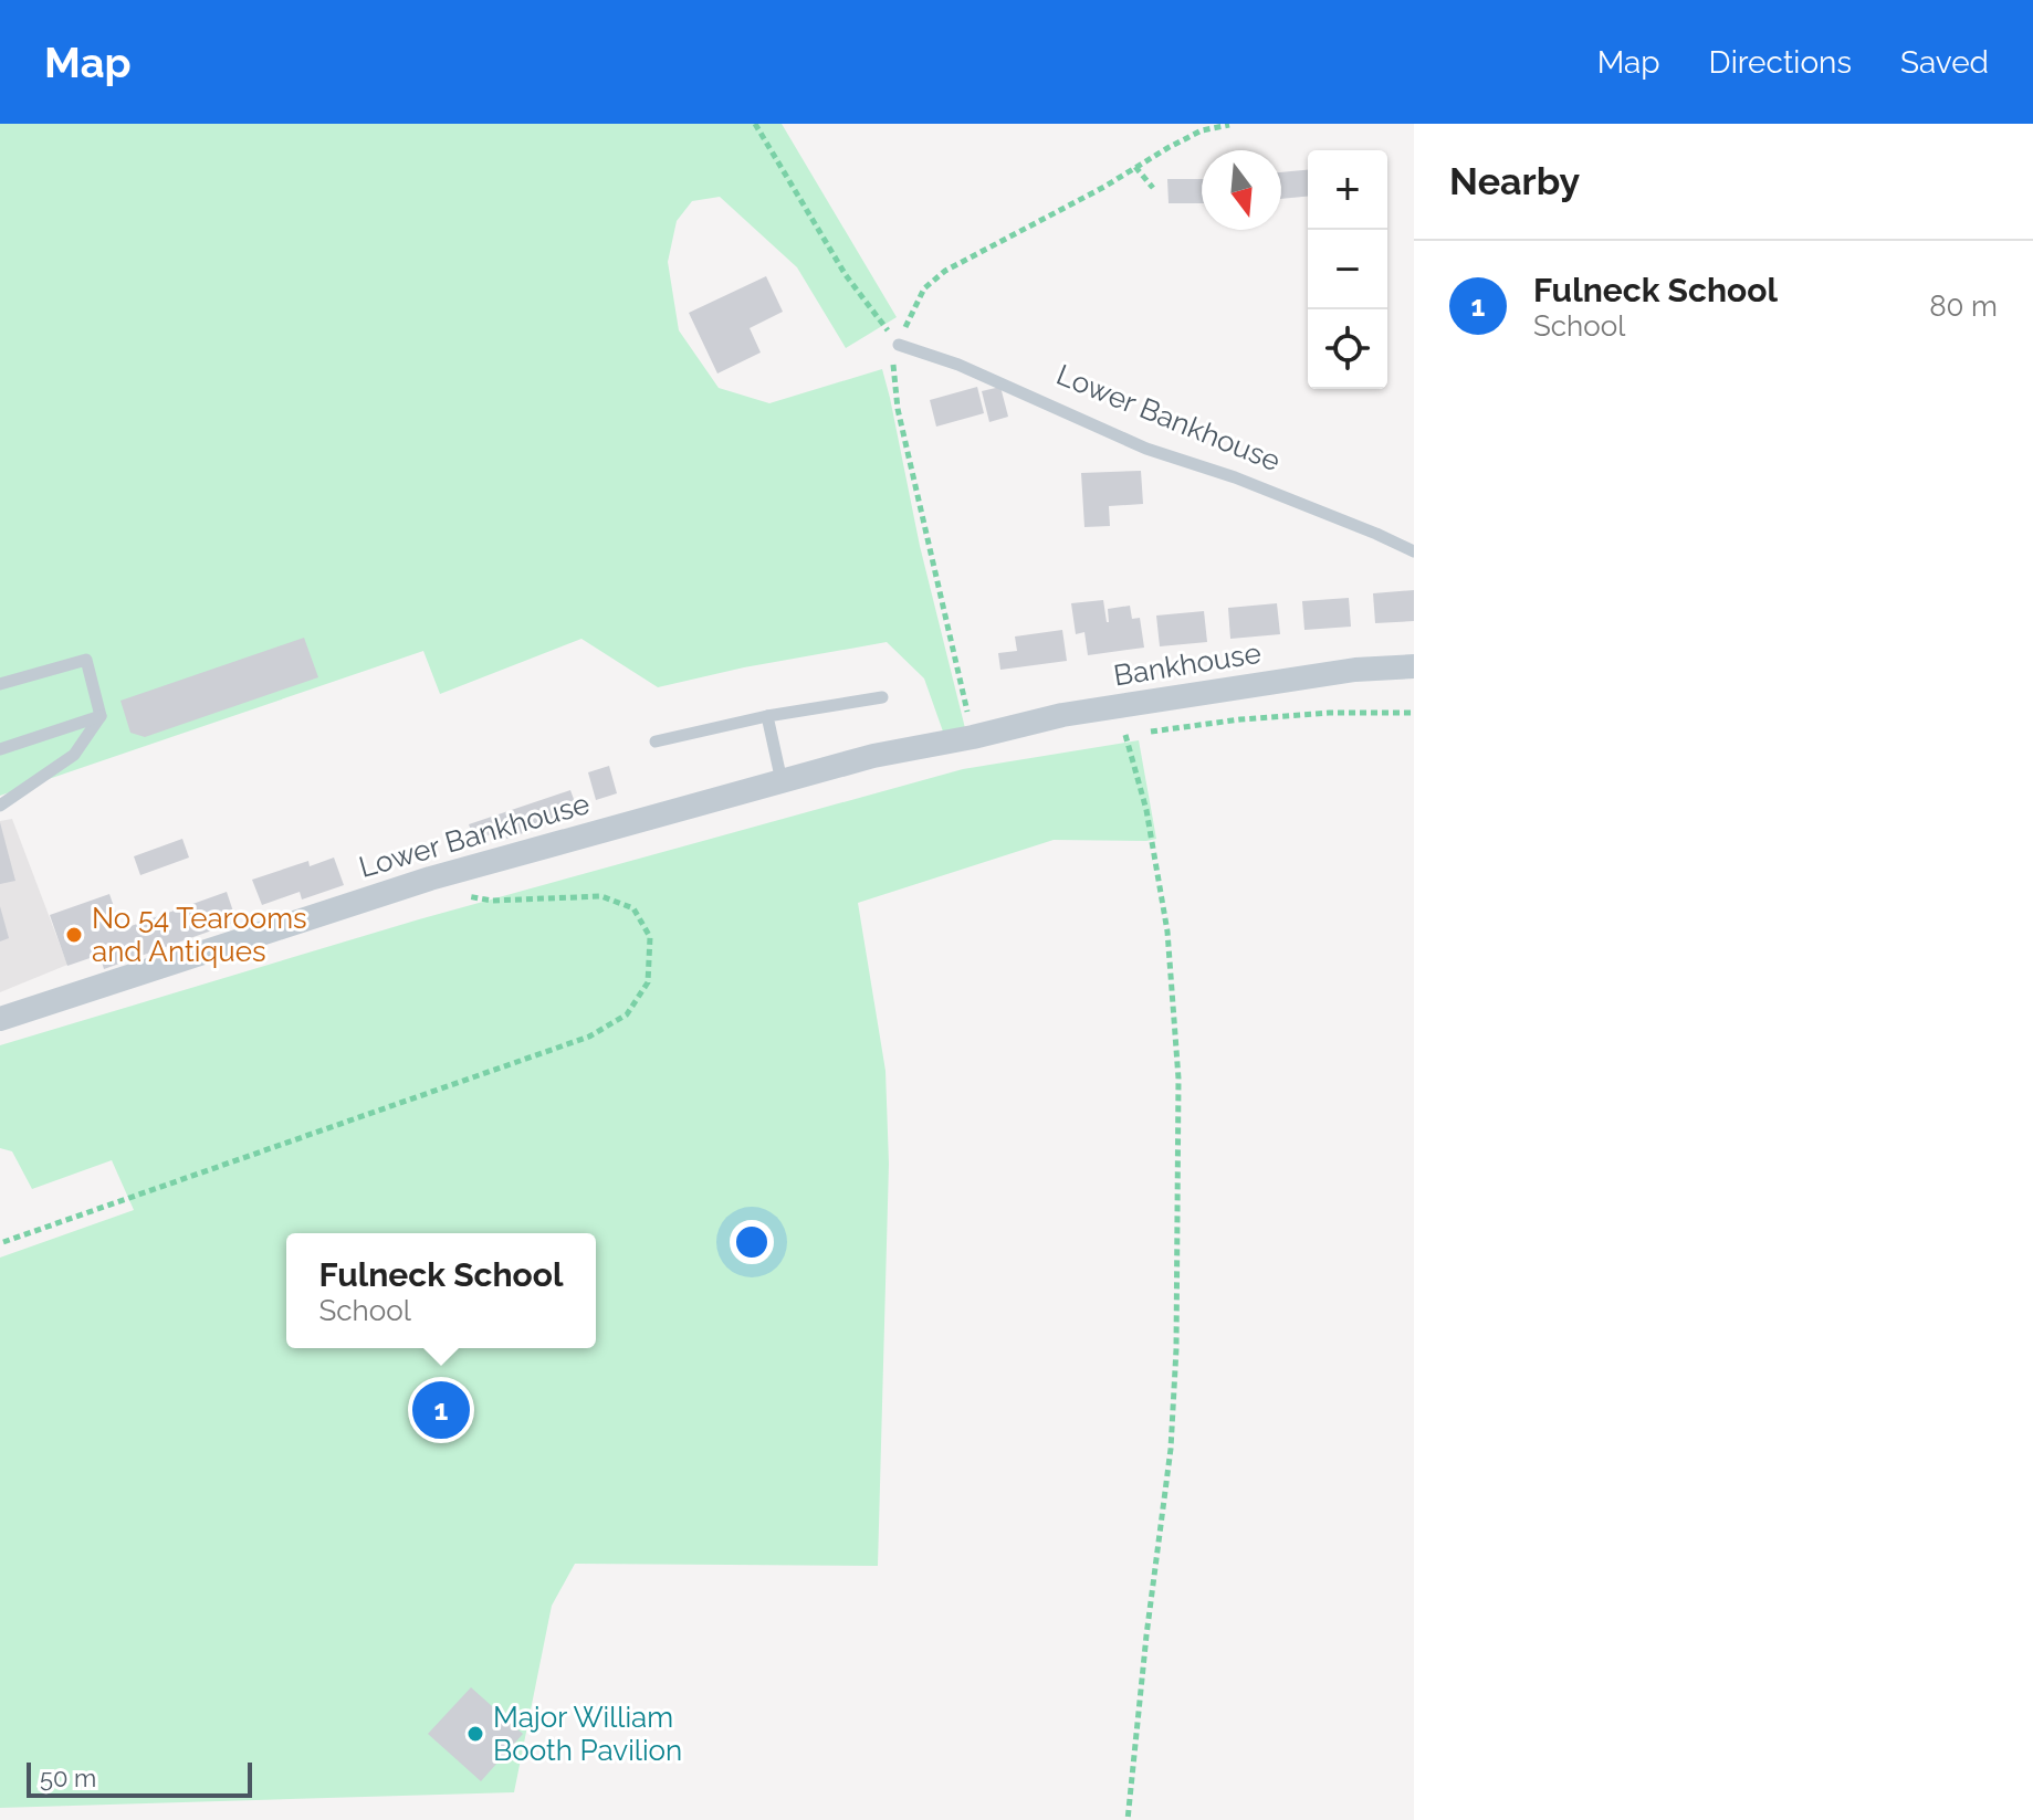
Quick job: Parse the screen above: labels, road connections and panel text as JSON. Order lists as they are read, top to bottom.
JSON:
{
  "streets": {
    "street": ["Lower Bankhouse", "Bankhouse"]
  },
  "crossings": [
    ["Lower Bankhouse", "Bankhouse"]
  ],
  "places": ["No 54 Tearooms and Antiques", "Major William Booth Pavilion"],
  "scale_bar": "50 m",
  "north": "bottom",
  "page": {
    "header": "Map",
    "nav": ["Map", "Directions", "Saved"],
    "heading": "Nearby",
    "map_buttons": ["+", "−"],
    "list": [
      {
        "mark": "1",
        "name": "Fulneck School",
        "note": "School",
        "value": "80 m"
      }
    ],
    "popup": ["Fulneck School", "School"],
    "pins": "1",
    "scale": "50 m"
  }
}
